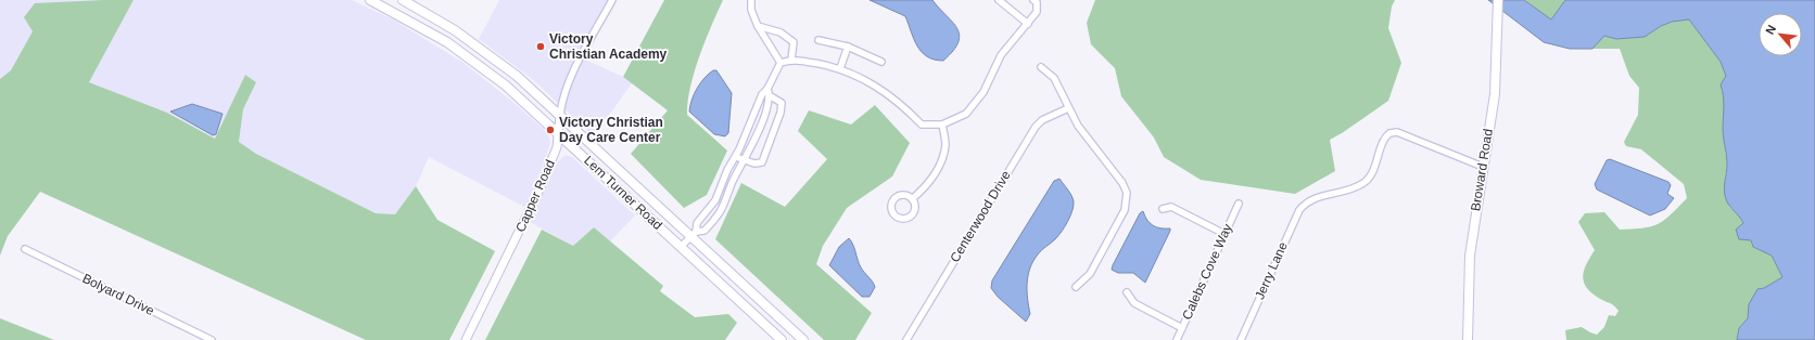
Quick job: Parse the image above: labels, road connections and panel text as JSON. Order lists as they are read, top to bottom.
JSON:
{
  "streets": {
    "main road": ["Broward Road", "Lem Turner Road"],
    "street": [
      "Capper Road",
      "Centerwood Drive",
      "Jerry Lane",
      "Calebs Cove Way",
      "Bolyard Drive"
    ]
  },
  "crossings": [
    ["Broward Road", "Jerry Lane"],
    ["Lem Turner Road", "Capper Road"]
  ],
  "places": ["Victory Christian Academy", "Victory Christian Day Care Center"],
  "north": "top left"
}
